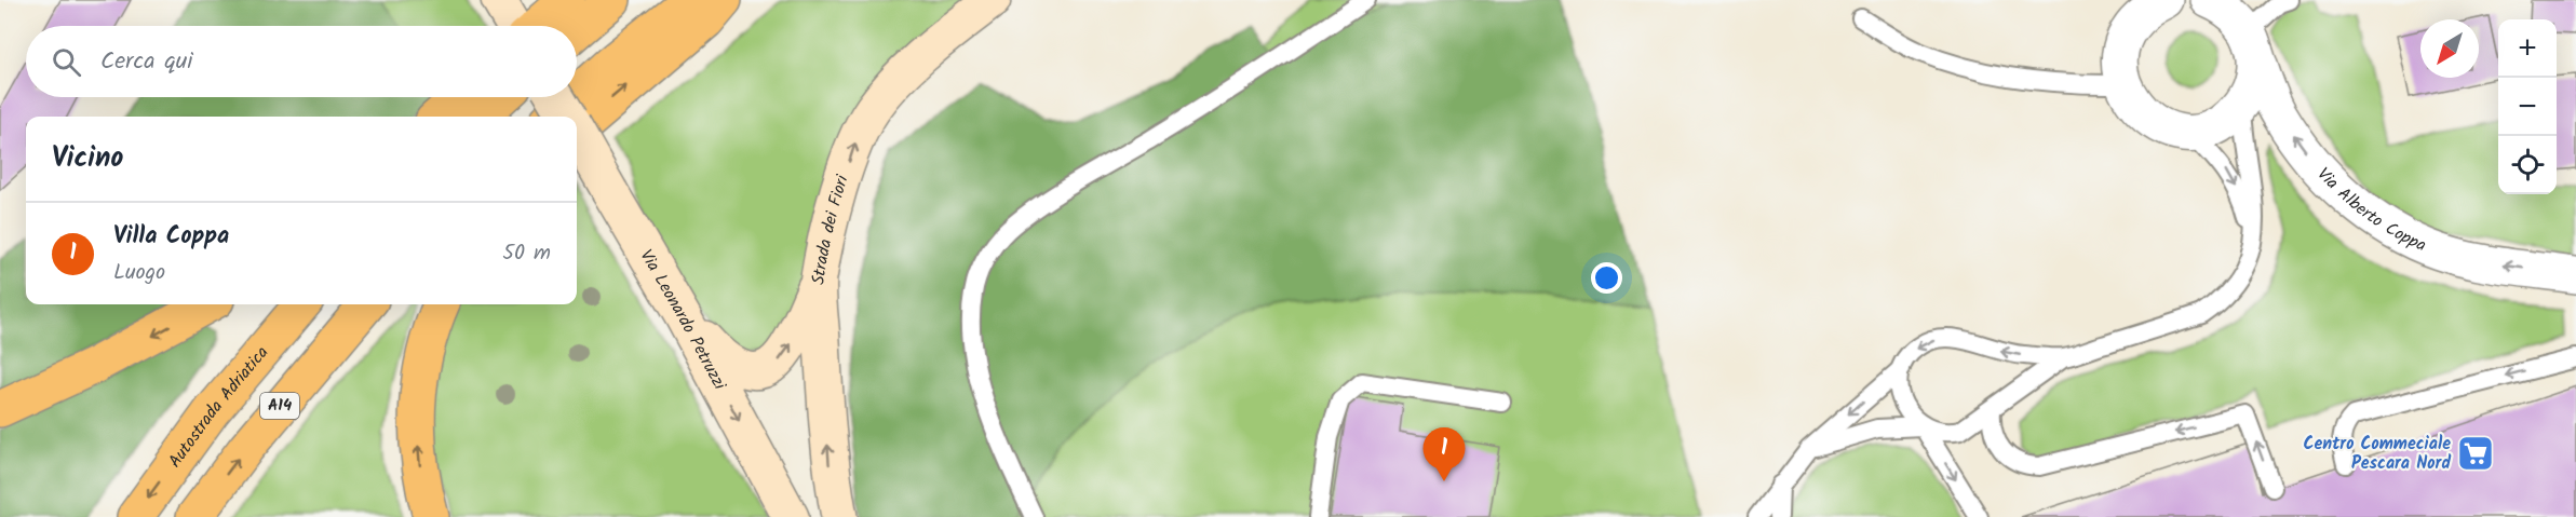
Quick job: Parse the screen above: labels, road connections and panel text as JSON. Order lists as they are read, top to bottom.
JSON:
{
  "streets": {
    "highway": ["A14", "Autostrada Adriatica"],
    "main road": ["Strada dei Fiori", "Via Leonardo Petruzzi"],
    "street": ["Via Alberto Coppa"]
  },
  "one_way": ["Via Alberto Coppa", "Strada dei Fiori", "Via Leonardo Petruzzi"],
  "places": {
    "supermarket": ["Centro Commeciale Pescara Nord"]
  },
  "north": "bottom left",
  "page": {
    "map_buttons": ["+", "−"],
    "search": "Cerca qui",
    "heading": "Vicino",
    "list": [
      {
        "mark": "1",
        "name": "Villa Coppa",
        "note": "Luogo",
        "value": "50 m"
      }
    ],
    "pins": "1"
  }
}
